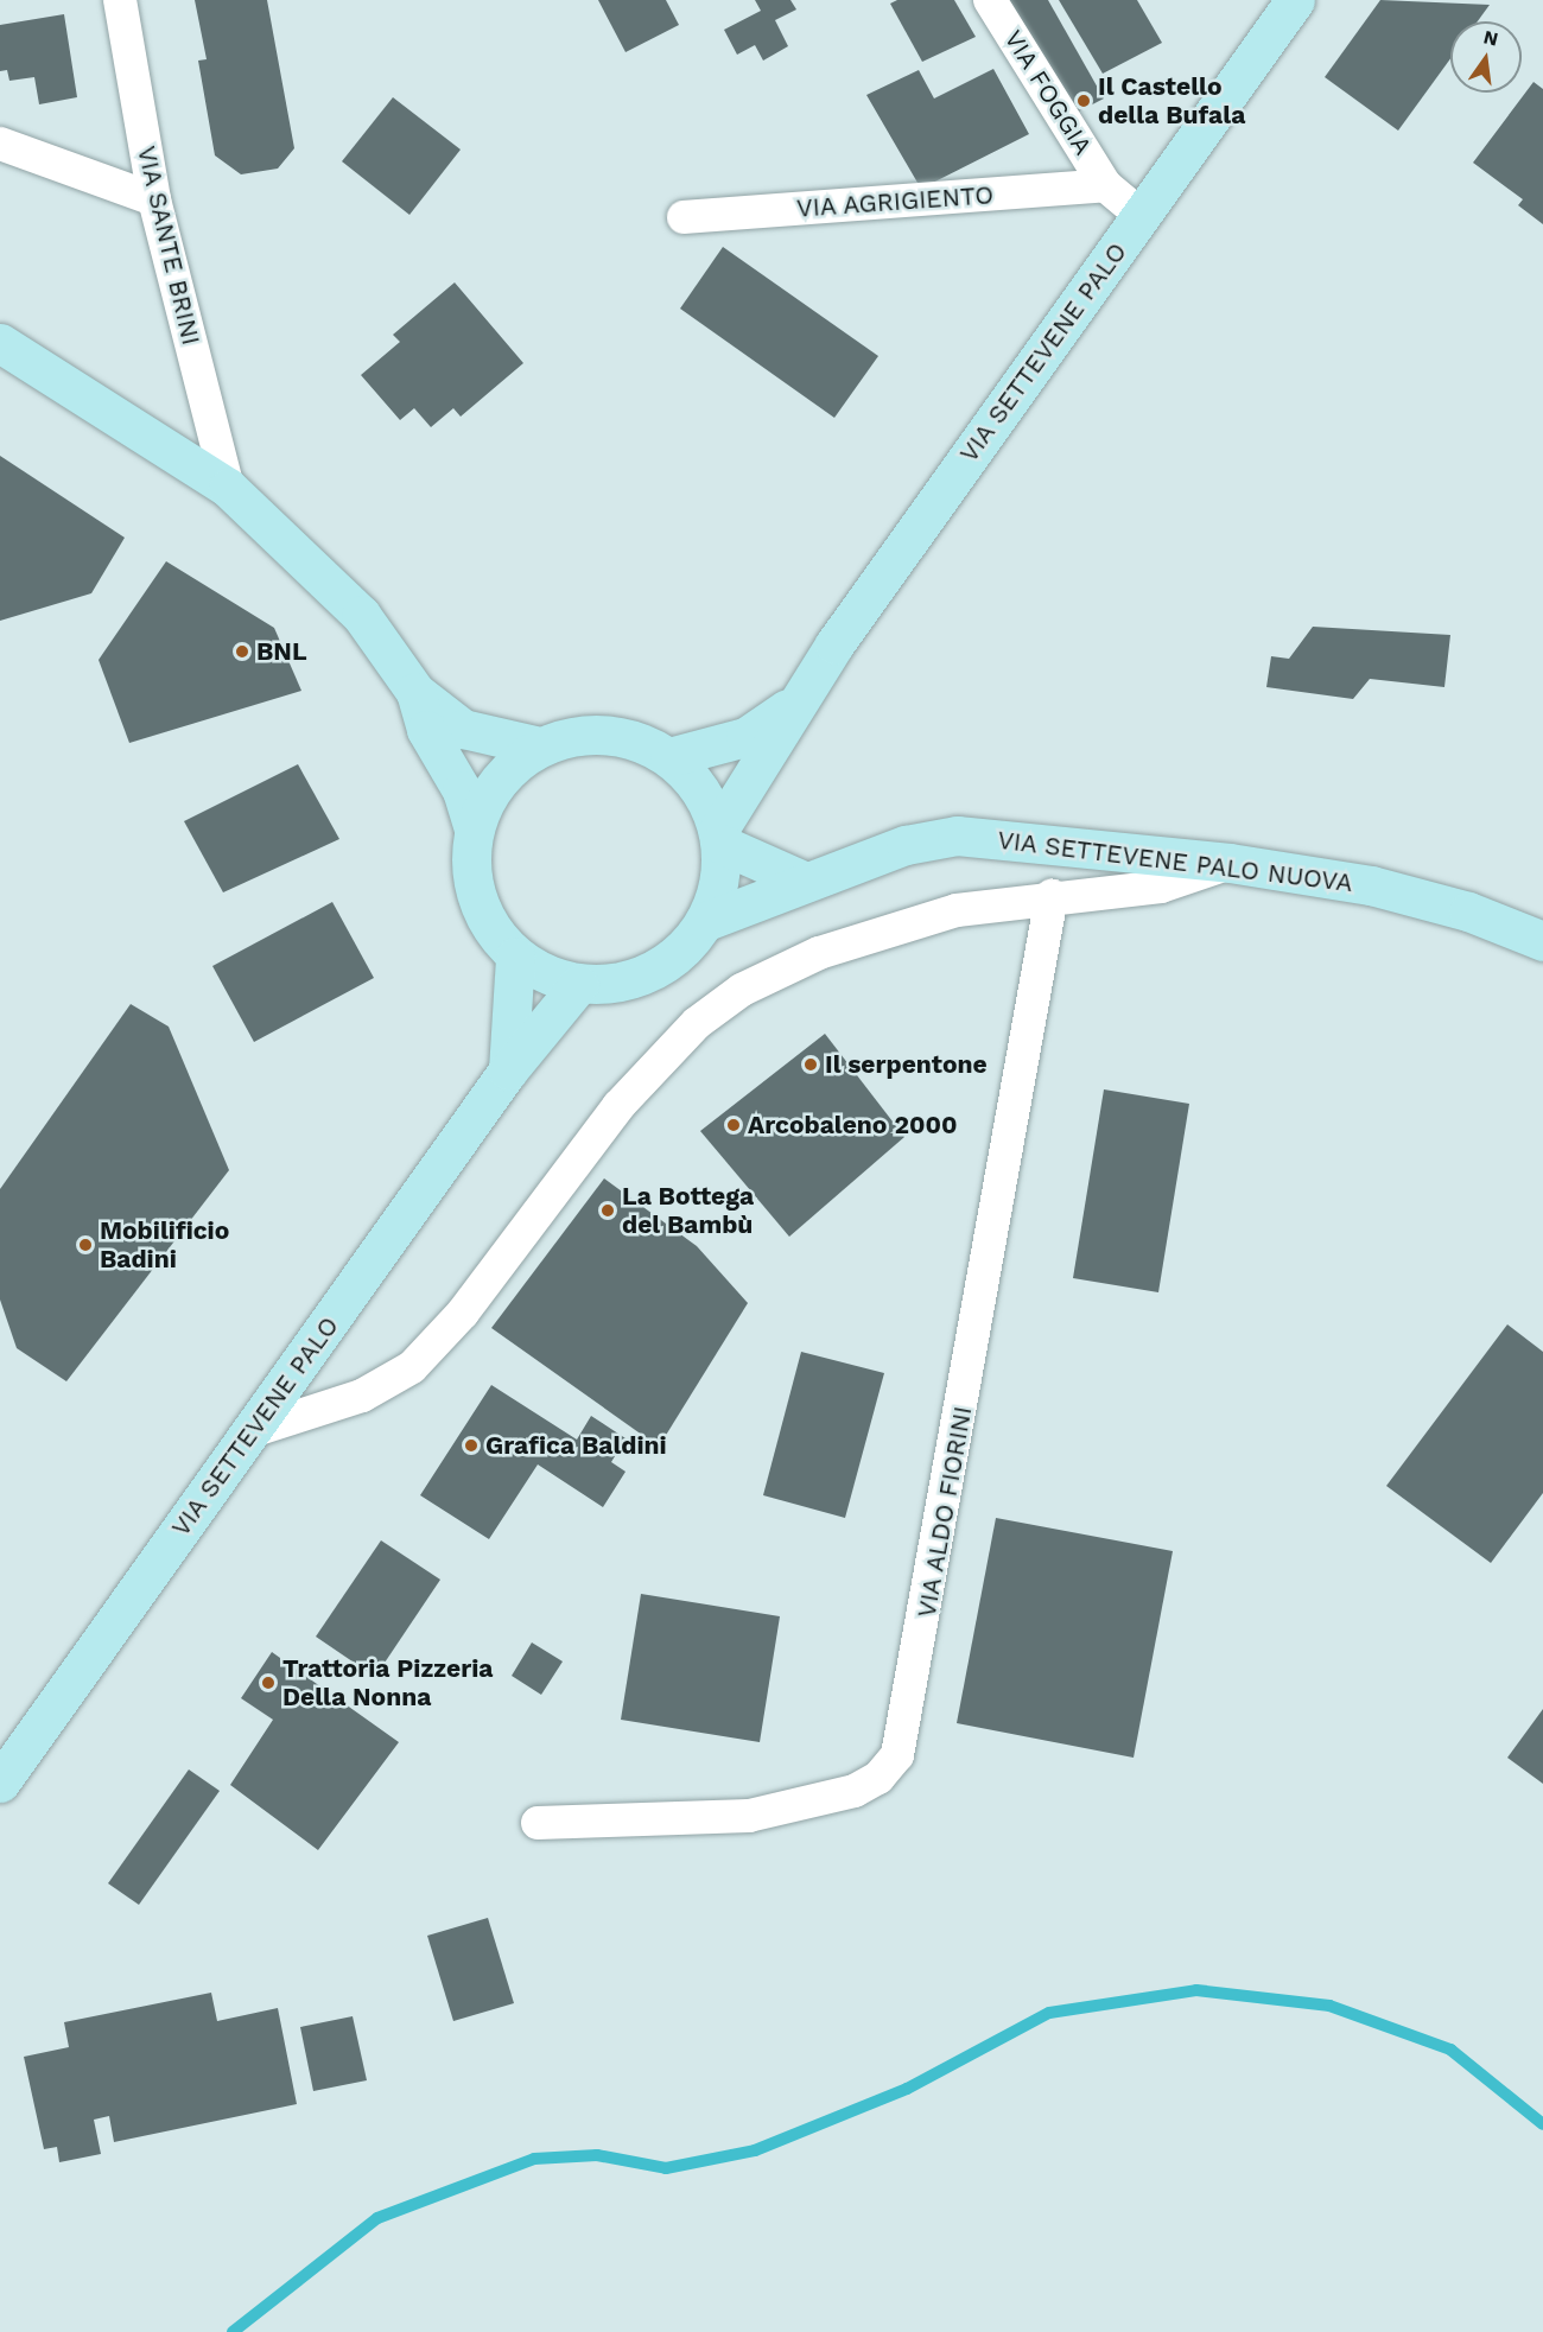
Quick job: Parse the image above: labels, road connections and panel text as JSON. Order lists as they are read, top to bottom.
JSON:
{
  "streets": {
    "main road": ["VIA SETTEVENE PALO", "VIA SETTEVENE PALO NUOVA"],
    "street": [
      "VIA FOGGIA",
      "VIA AGRIGIENTO",
      "VIA SANTE BRINI",
      "VIA ALDO FIORINI"
    ]
  },
  "crossings": [
    ["VIA FOGGIA", "VIA AGRIGIENTO"],
    ["VIA FOGGIA", "VIA SETTEVENE PALO"],
    ["VIA SETTEVENE PALO", "VIA SETTEVENE PALO NUOVA"]
  ],
  "places": [
    "Il Castello della Bufala",
    "BNL",
    "Il serpentone",
    "Arcobaleno 2000",
    "La Bottega del Bambù",
    "Mobilificio Badini",
    "Grafica Baldini",
    "Trattoria Pizzeria Della Nonna"
  ],
  "north": "top"
}
